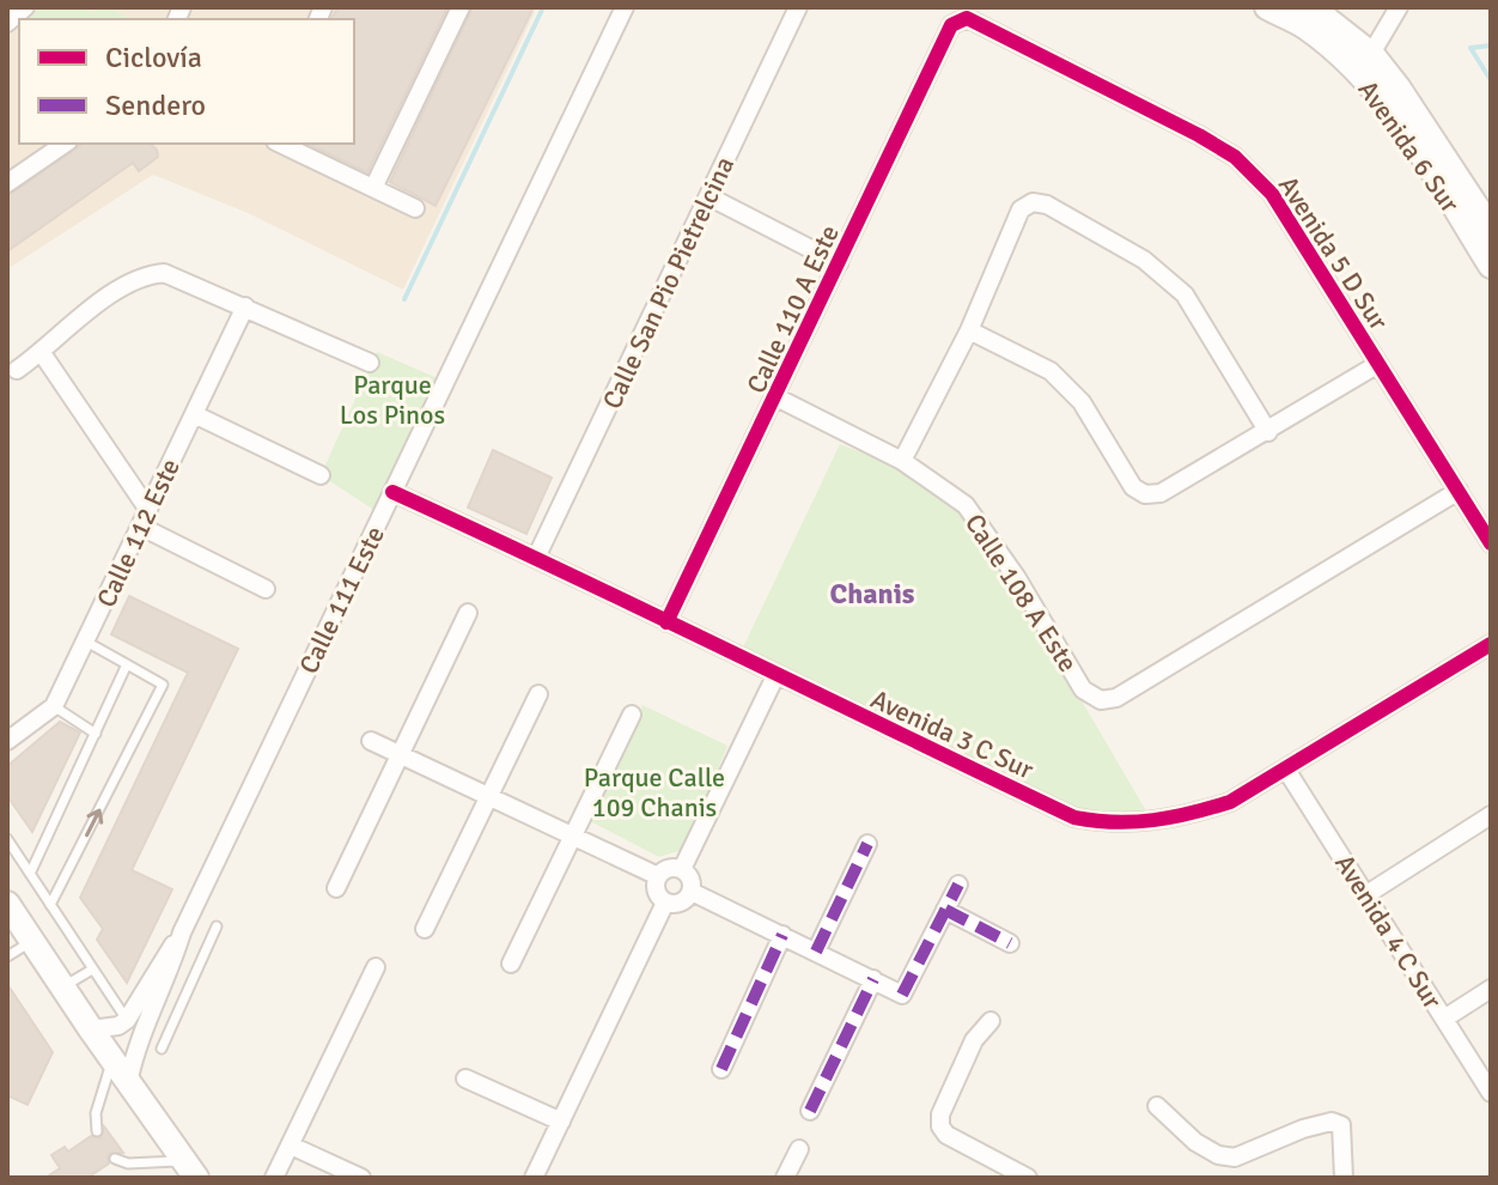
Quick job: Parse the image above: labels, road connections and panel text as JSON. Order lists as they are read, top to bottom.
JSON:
{
  "streets": {
    "main road": ["Avenida 6 Sur"],
    "street": [
      "Avenida 5 D Sur",
      "Calle San Pio Pietrelcina",
      "Calle 110 A Este",
      "Calle 112 Este",
      "Calle 108 A Este",
      "Calle 111 Este",
      "Avenida 3 C Sur",
      "Avenida 4 C Sur"
    ]
  },
  "crossings": [
    ["Avenida 5 D Sur", "Calle 110 A Este"],
    ["Avenida 5 D Sur", "Calle 108 A Este"],
    ["Calle San Pio Pietrelcina", "Avenida 3 C Sur"],
    ["Calle 110 A Este", "Calle 108 A Este"],
    ["Calle 110 A Este", "Avenida 3 C Sur"],
    ["Calle 111 Este", "Avenida 3 C Sur"],
    ["Avenida 3 C Sur", "Avenida 4 C Sur"]
  ],
  "districts": ["Chanis"],
  "parks": ["Parque Los Pinos", "Parque Calle 109 Chanis"],
  "legend": ["Ciclovía", "Sendero"]
}
